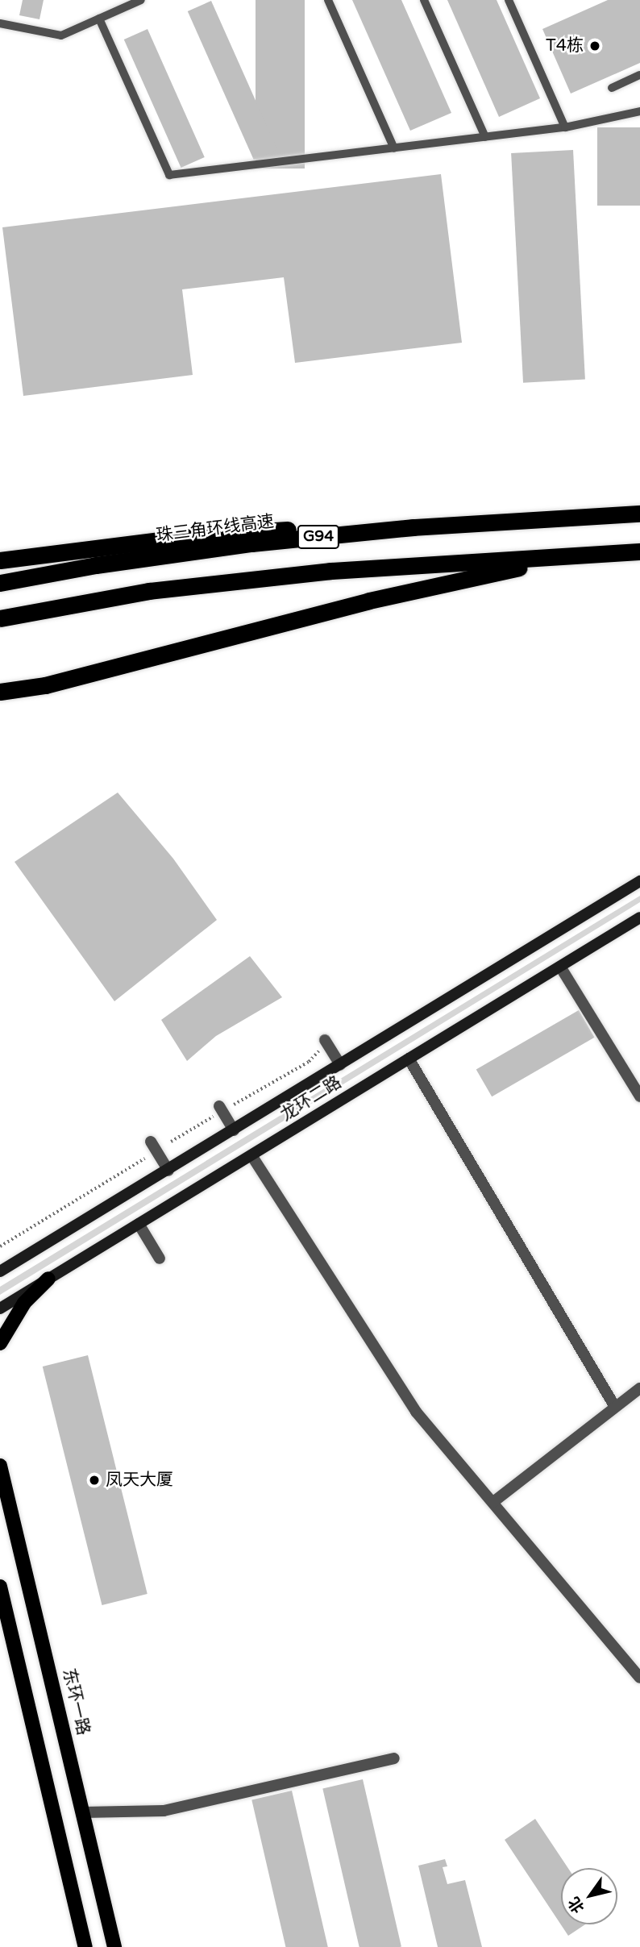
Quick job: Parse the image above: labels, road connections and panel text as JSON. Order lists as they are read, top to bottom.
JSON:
{
  "streets": {
    "highway": ["珠三角环线高速", "G94"],
    "main road": ["龙环二路", "东环一路"]
  },
  "places": ["T4栋", "凤天大厦"],
  "north": "bottom left"
}
